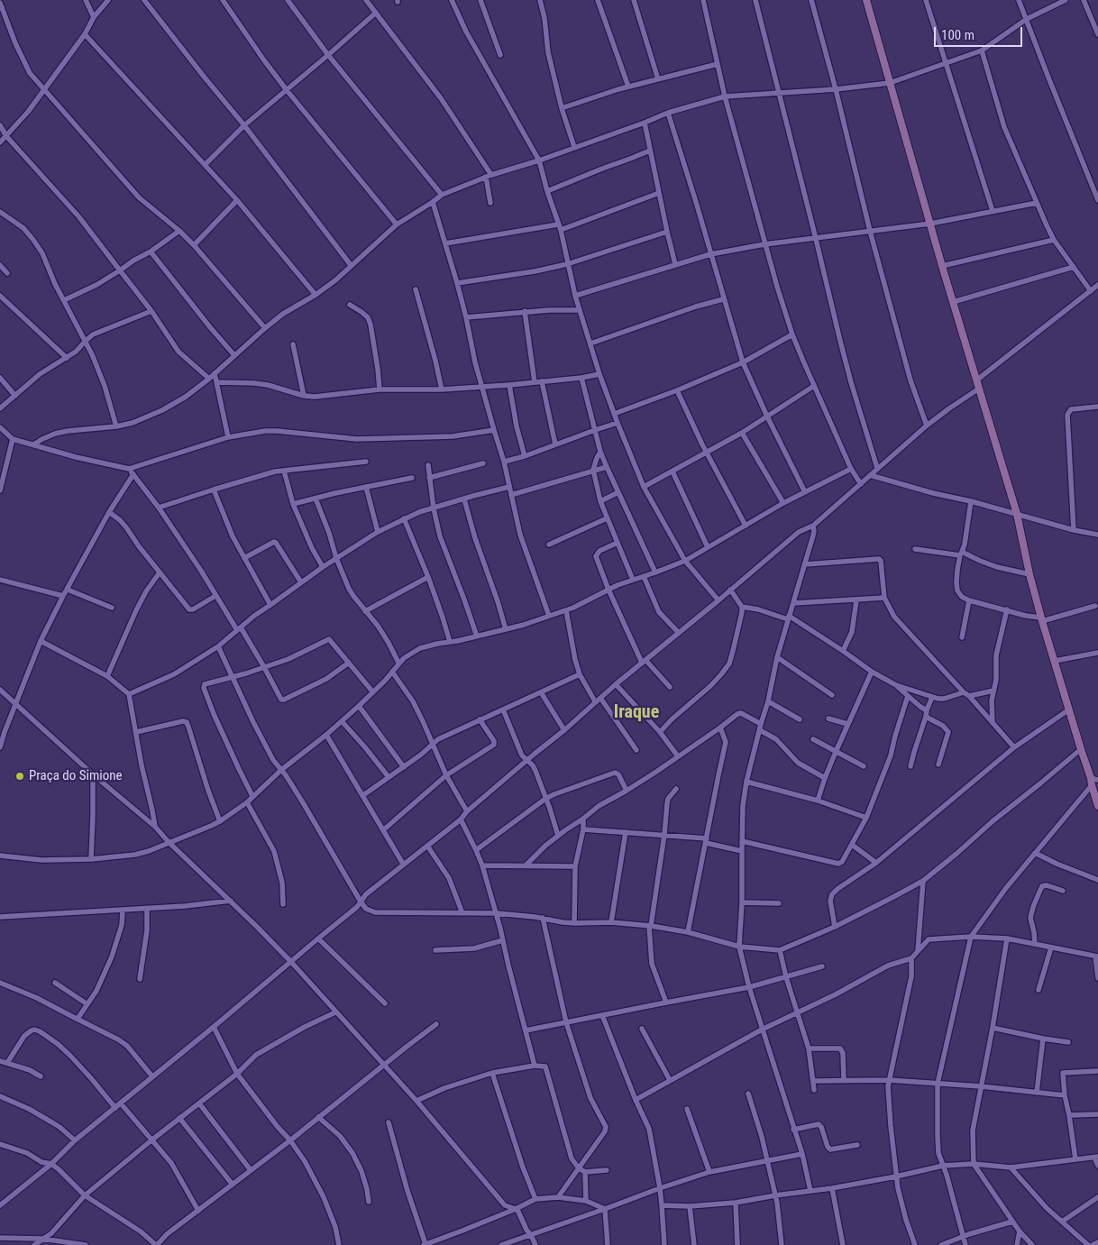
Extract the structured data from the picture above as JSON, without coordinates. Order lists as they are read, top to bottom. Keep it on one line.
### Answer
{"districts":["Iraque"],"places":["Praça do Simione"],"scale_bar":"100 m"}
